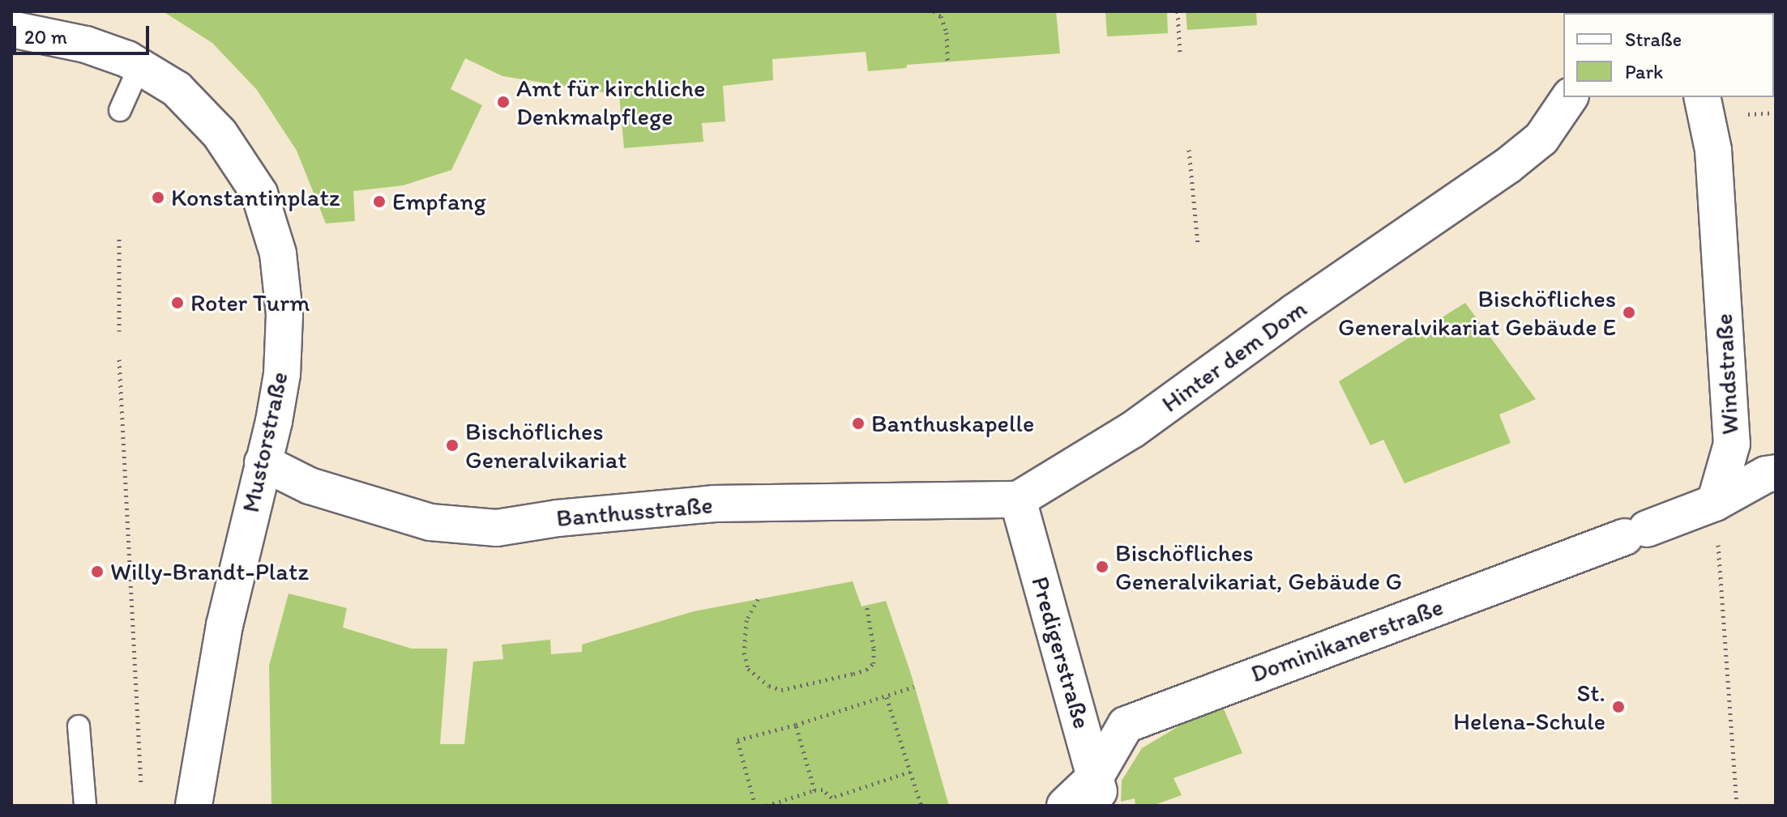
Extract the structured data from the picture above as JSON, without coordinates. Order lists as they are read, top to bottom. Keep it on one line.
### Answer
{"streets":{"street":["Hinter dem Dom","Windstraße","Mustorstraße","Banthusstraße","Dominikanerstraße","Predigerstraße"]},"crossings":[["Hinter dem Dom","Banthusstraße"],["Hinter dem Dom","Predigerstraße"],["Windstraße","Dominikanerstraße"],["Mustorstraße","Banthusstraße"],["Banthusstraße","Predigerstraße"],["Dominikanerstraße","Predigerstraße"]],"places":["Amt für kirchliche Denkmalpflege","Konstantinplatz","Empfang","Roter Turm","Bischöfliches Generalvikariat Gebäude E","Banthuskapelle","Bischöfliches Generalvikariat","Bischöfliches Generalvikariat, Gebäude G","Willy-Brandt-Platz","St. Helena-Schule"],"legend":["Straße","Park"],"scale_bar":"20 m"}
